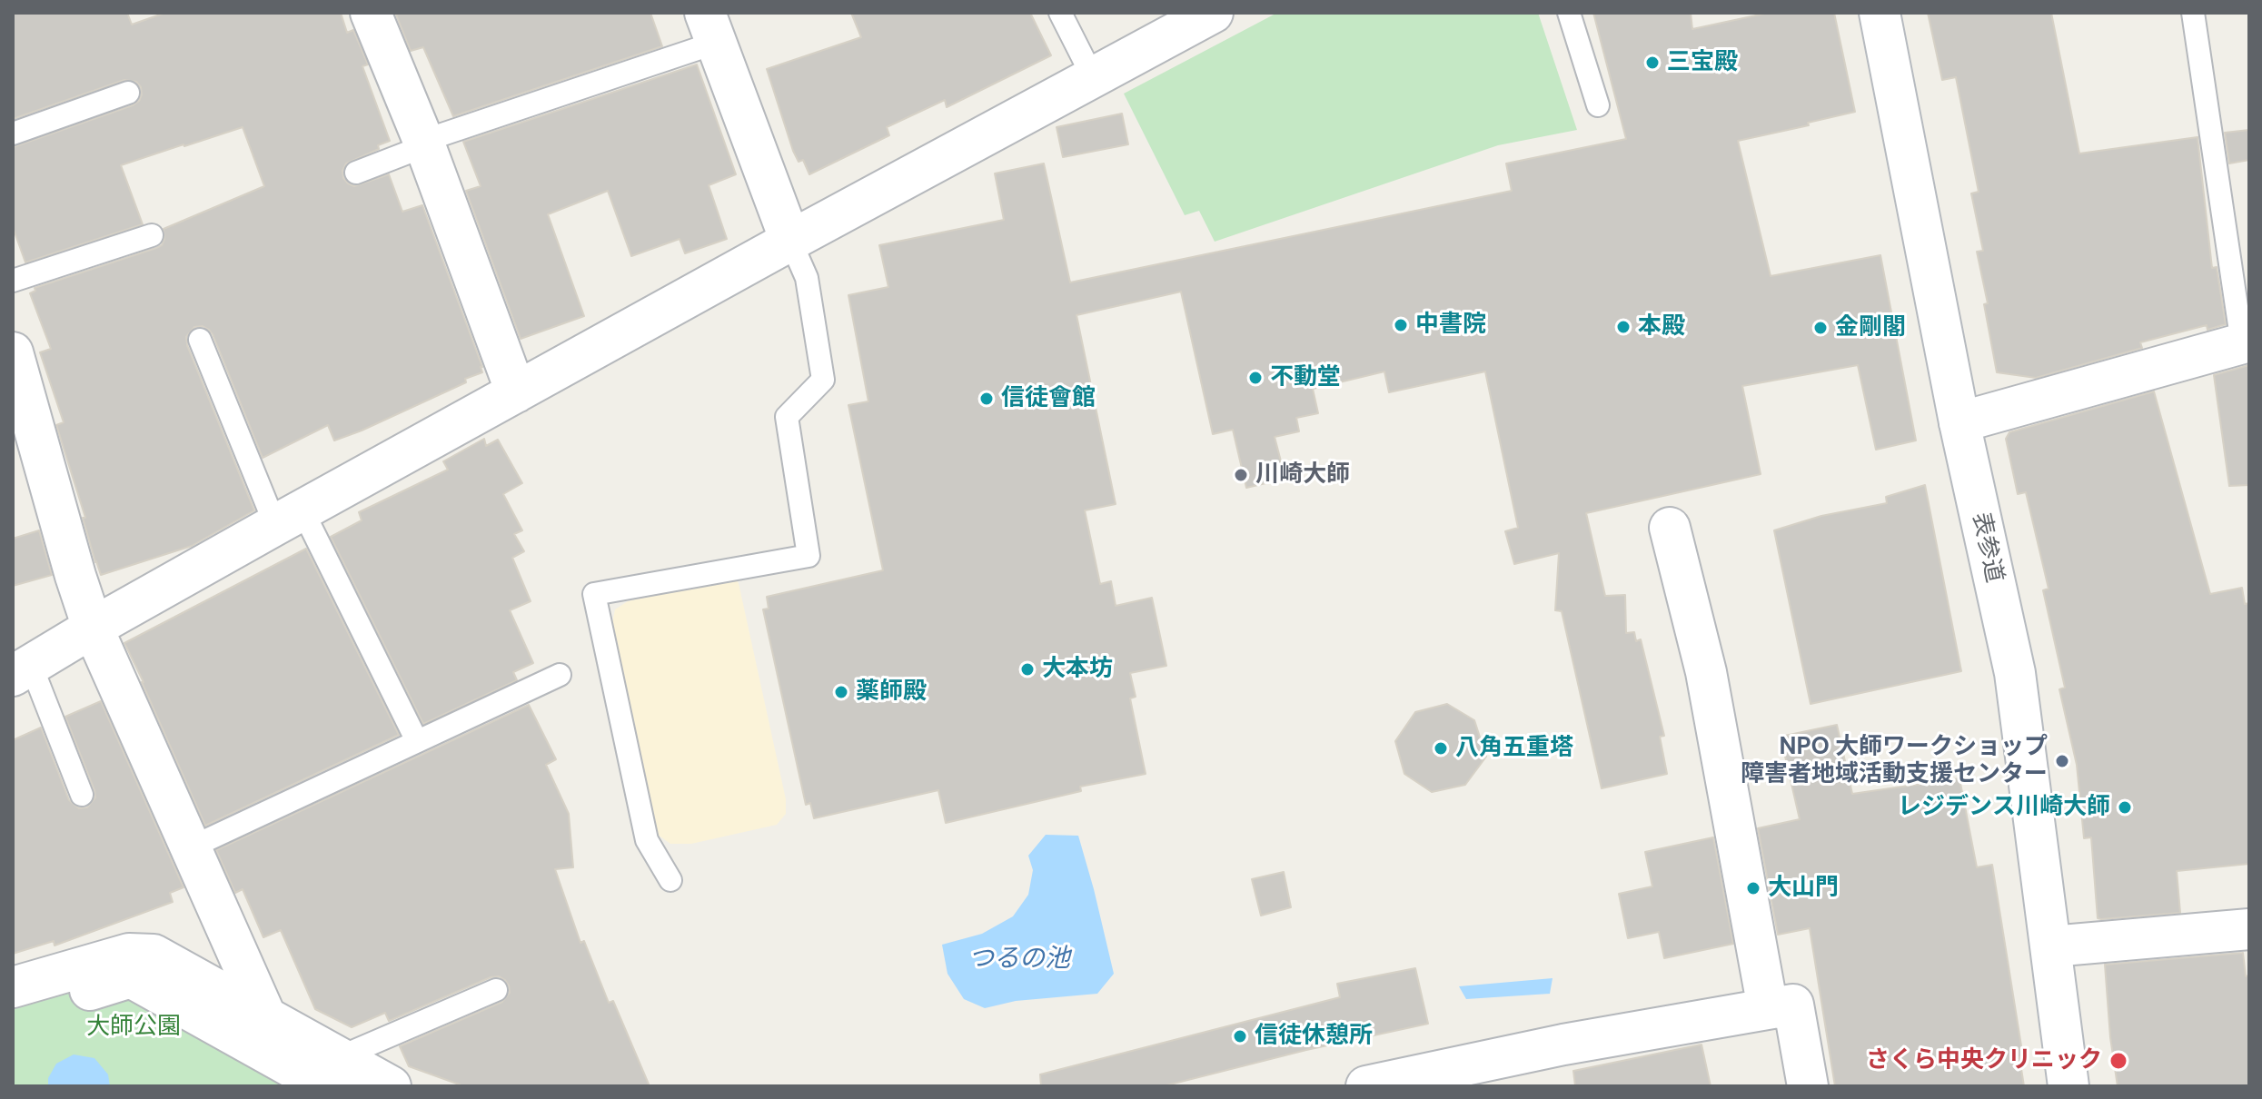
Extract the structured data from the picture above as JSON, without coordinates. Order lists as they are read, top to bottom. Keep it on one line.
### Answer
{"streets":{"street":["表参道"]},"water":["つるの池"],"parks":["大師公園"],"places":["三宝殿","中書院","本殿","金剛閣","不動堂","信徒會館","川崎大師","大本坊","薬師殿","八角五重塔","NPO 大師ワークショップ 障害者地域活動支援センター","レジデンス川崎大師","大山門","信徒休憩所","さくら中央クリニック"]}
